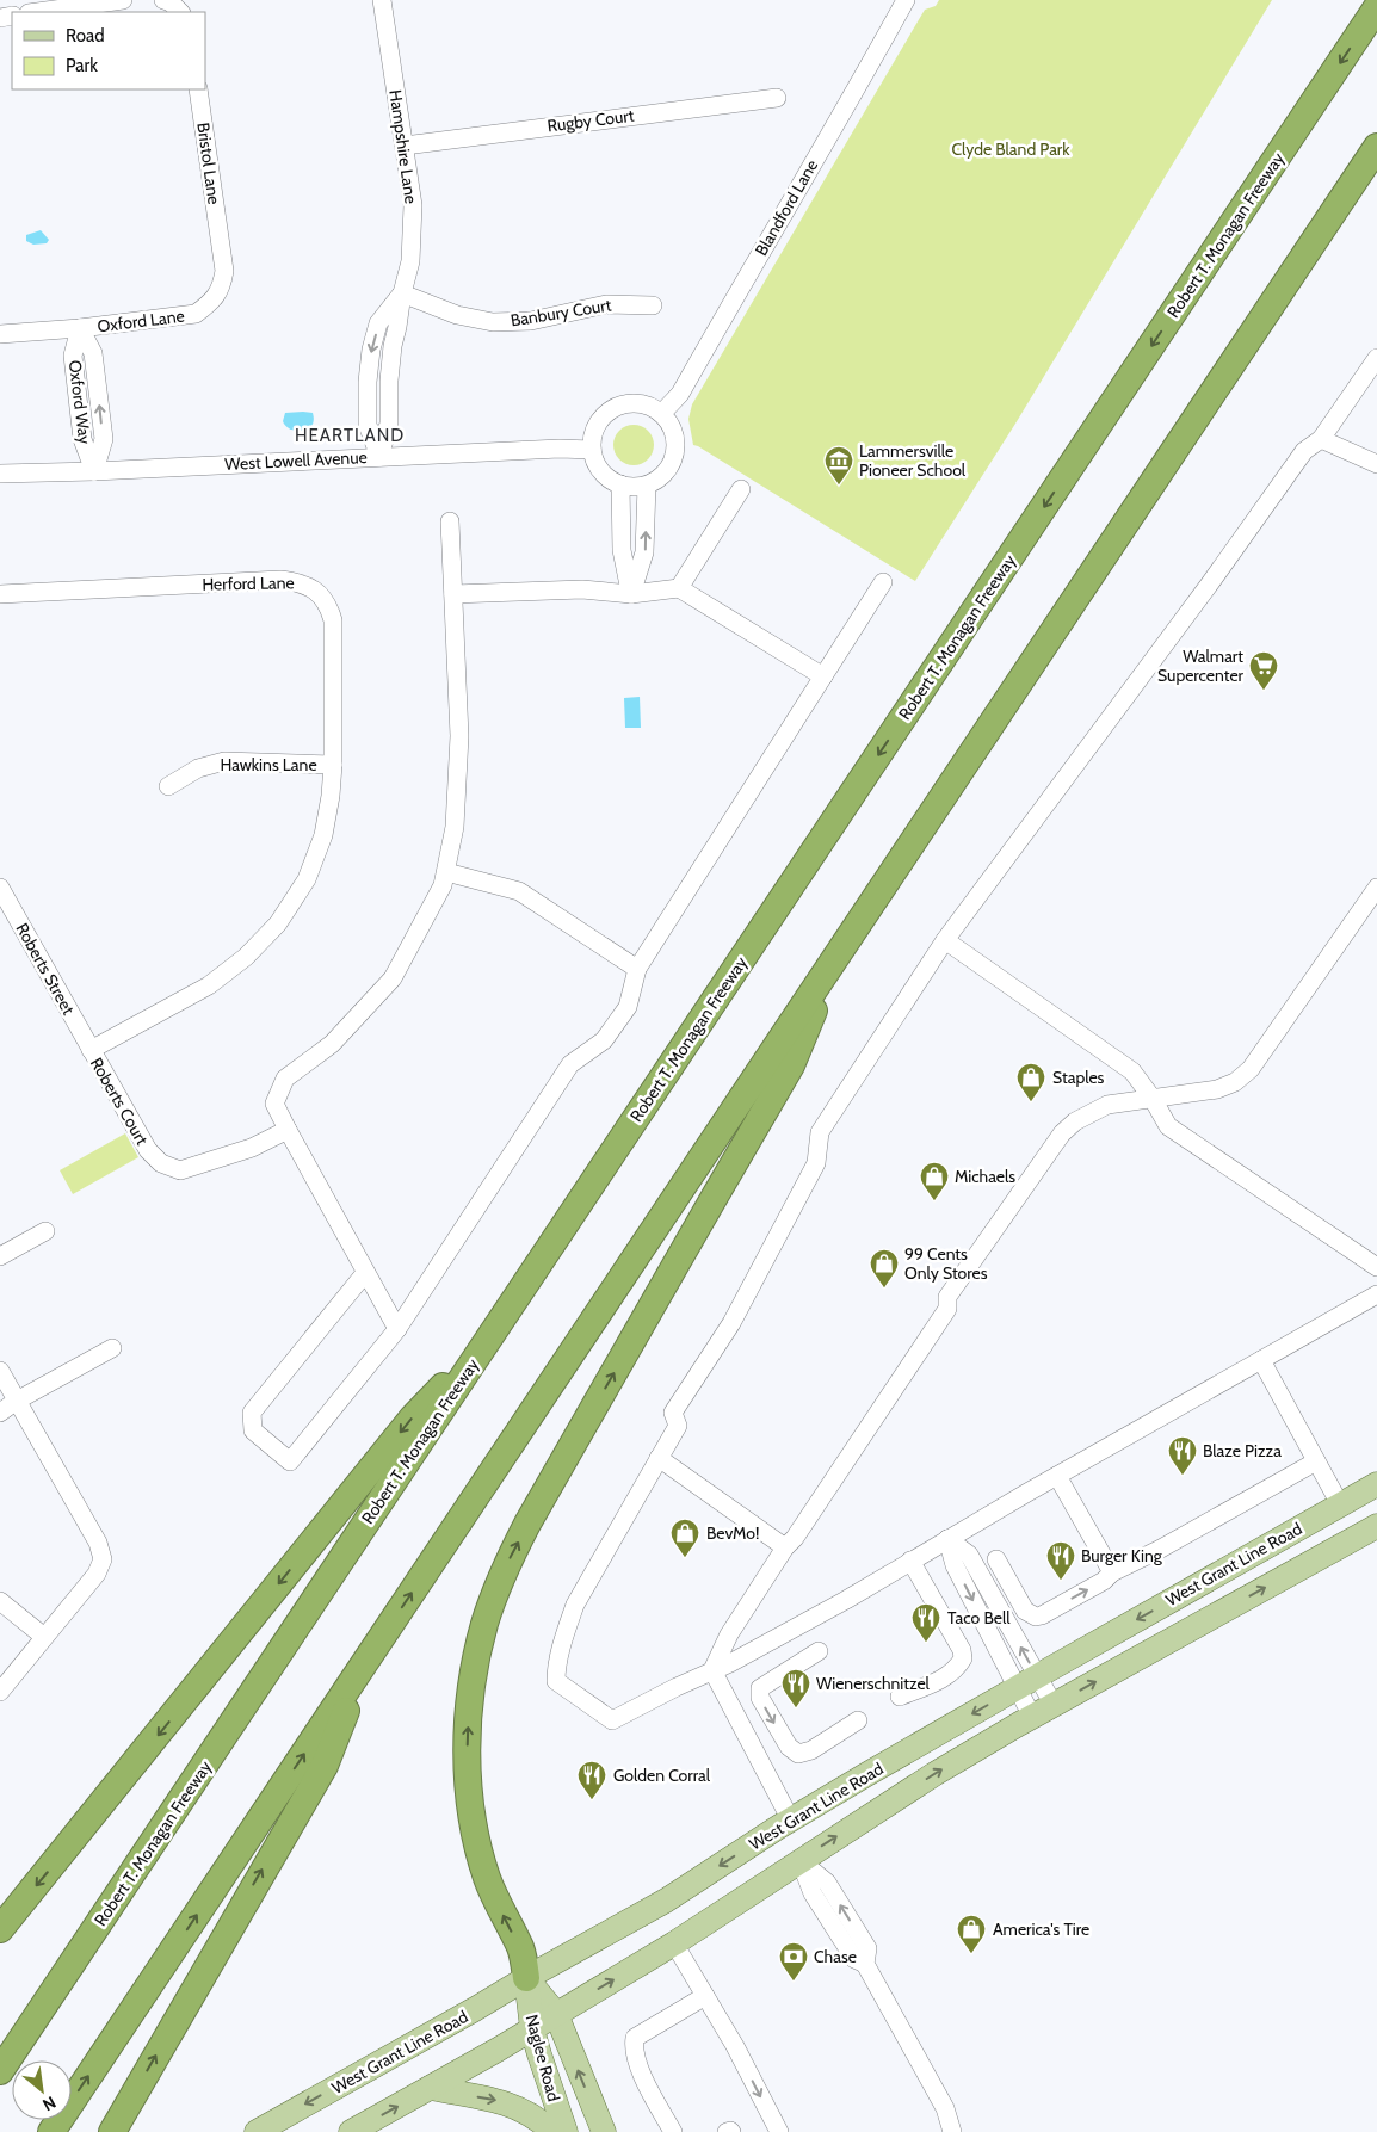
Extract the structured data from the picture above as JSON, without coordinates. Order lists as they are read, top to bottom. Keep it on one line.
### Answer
{"streets":{"highway":["Robert T. Monagan Freeway"],"main road":["West Grant Line Road","Naglee Road"],"street":["Rugby Court","Hampshire Lane","Bristol Lane","Blandford Lane","Banbury Court","Oxford Lane","Oxford Way","West Lowell Avenue","Herford Lane","Hawkins Lane","Roberts Street","Roberts Court"]},"crossings":[["Rugby Court","Hampshire Lane"],["Hampshire Lane","Banbury Court"],["Hampshire Lane","West Lowell Avenue"],["Bristol Lane","Oxford Lane"],["Blandford Lane","West Lowell Avenue"],["Oxford Lane","Oxford Way"],["Oxford Way","West Lowell Avenue"],["Herford Lane","Hawkins Lane"],["Hawkins Lane","Roberts Street"],["Hawkins Lane","Roberts Court"],["Roberts Street","Roberts Court"],["West Grant Line Road","Naglee Road"]],"districts":["HEARTLAND"],"parks":["Clyde Bland Park"],"places":{"museum":["Lammersville Pioneer School"],"supermarket":["Walmart Supercenter"],"shop":["Staples","Michaels","99 Cents Only Stores","BevMo!","America's Tire"],"restaurant":["Blaze Pizza","Burger King","Taco Bell","Wienerschnitzel","Golden Corral"],"bank":["Chase"]},"legend":["Road","Park"],"north":"bottom right"}
